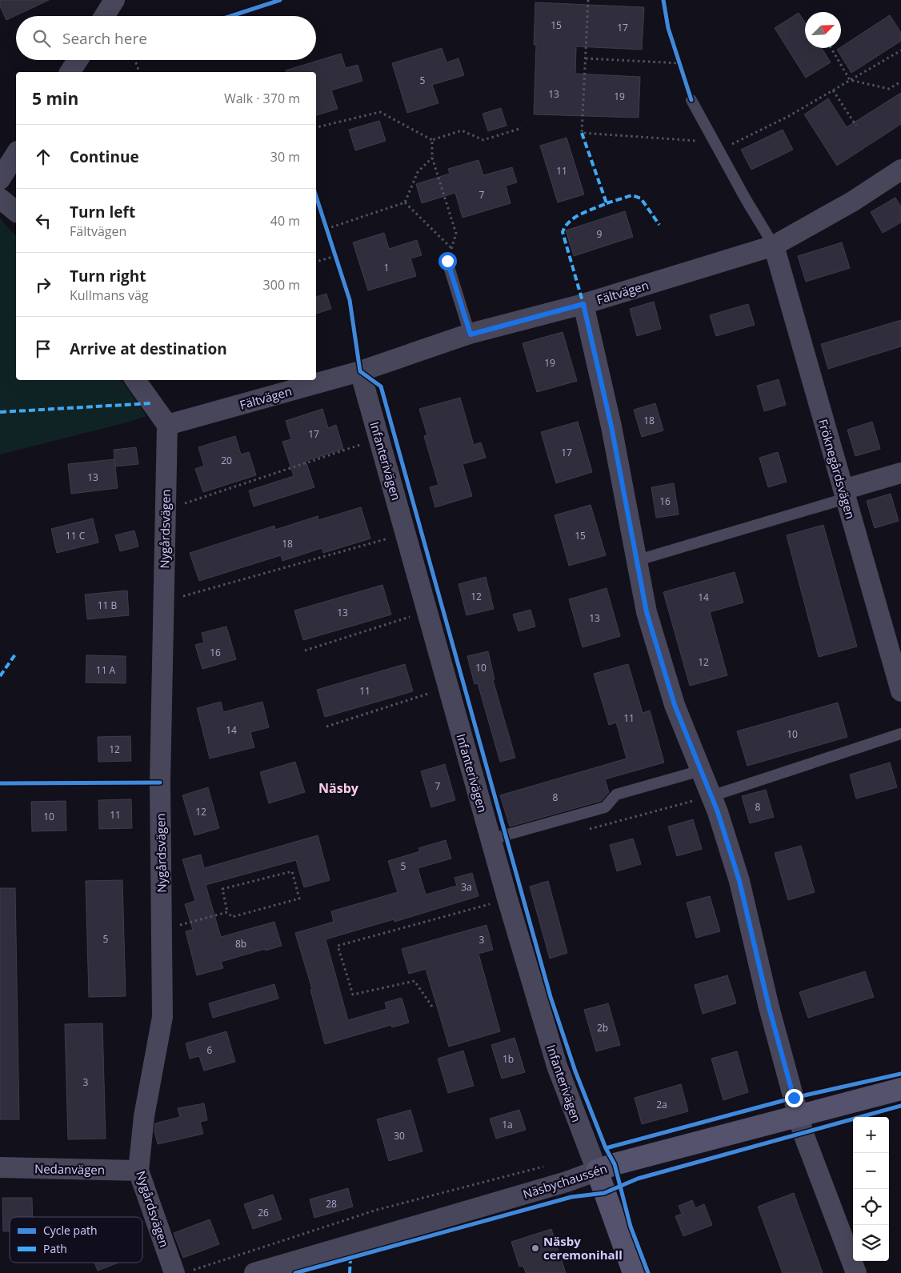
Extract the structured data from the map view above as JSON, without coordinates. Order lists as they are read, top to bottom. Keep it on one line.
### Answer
{"streets":{"street":["Fältvägen","Infanterivägen","Fröknegårdsvägen","Nygårdsvägen","Nedanvägen","Näsbychaussén"]},"crossings":[["Fältvägen","Infanterivägen"],["Fältvägen","Fröknegårdsvägen"],["Fältvägen","Nygårdsvägen"],["Infanterivägen","Näsbychaussén"],["Nygårdsvägen","Nedanvägen"]],"districts":["Näsby"],"places":["Näsby ceremonihall"],"house_numbers":["15","17","5","13","19","11","7","9","1","19","18","17","17","20","13","16","11 C","15","18","12","14","11 B","13","13","16","12","10","11 A","11","11","14","10","12","7","8","8","12","11","10","5","3a","5","3","8b","2b","6","1b","3","2a","1a","30","28","26"],"legend":["Cycle path","Path"],"north":"top right","page":{"search":"Search here","heading":["5 min","Walk · 370 m"],"list":[["Continue","30 m"],["Turn left","Fältvägen","40 m"],["Turn right","Kullmans väg","300 m"],"Arrive at destination"],"map_buttons":["+","−"]}}
